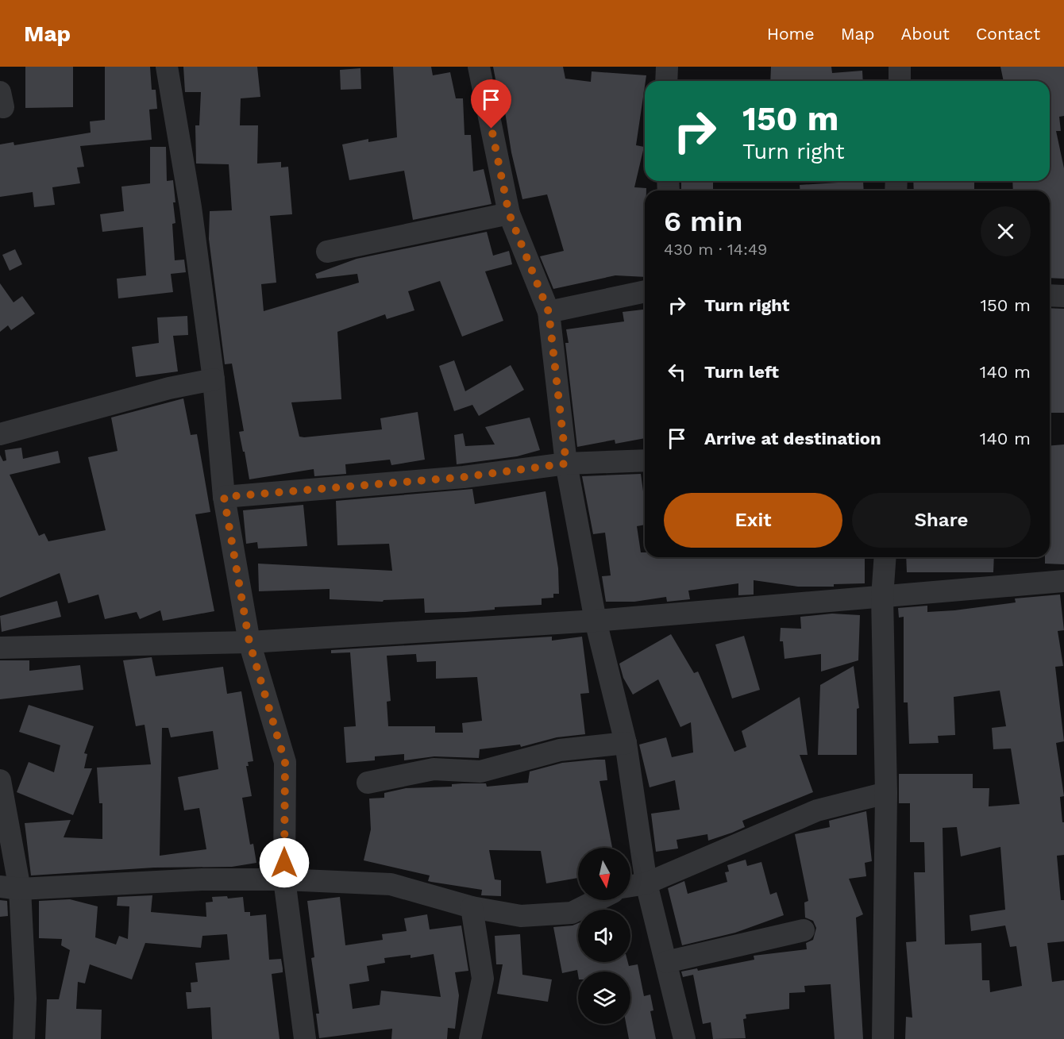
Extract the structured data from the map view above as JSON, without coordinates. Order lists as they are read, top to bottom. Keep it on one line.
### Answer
{"north":"bottom","page":{"header":"Map","nav":["Home","Map","About","Contact"],"turn":["150 m","Turn right"],"heading":["6 min","430 m · 14:49"],"list":[{"name":"Turn right","value":"150 m"},{"name":"Turn left","value":"140 m"},{"name":"Arrive at destination","value":"140 m"}],"buttons":["Exit","Share"]}}
